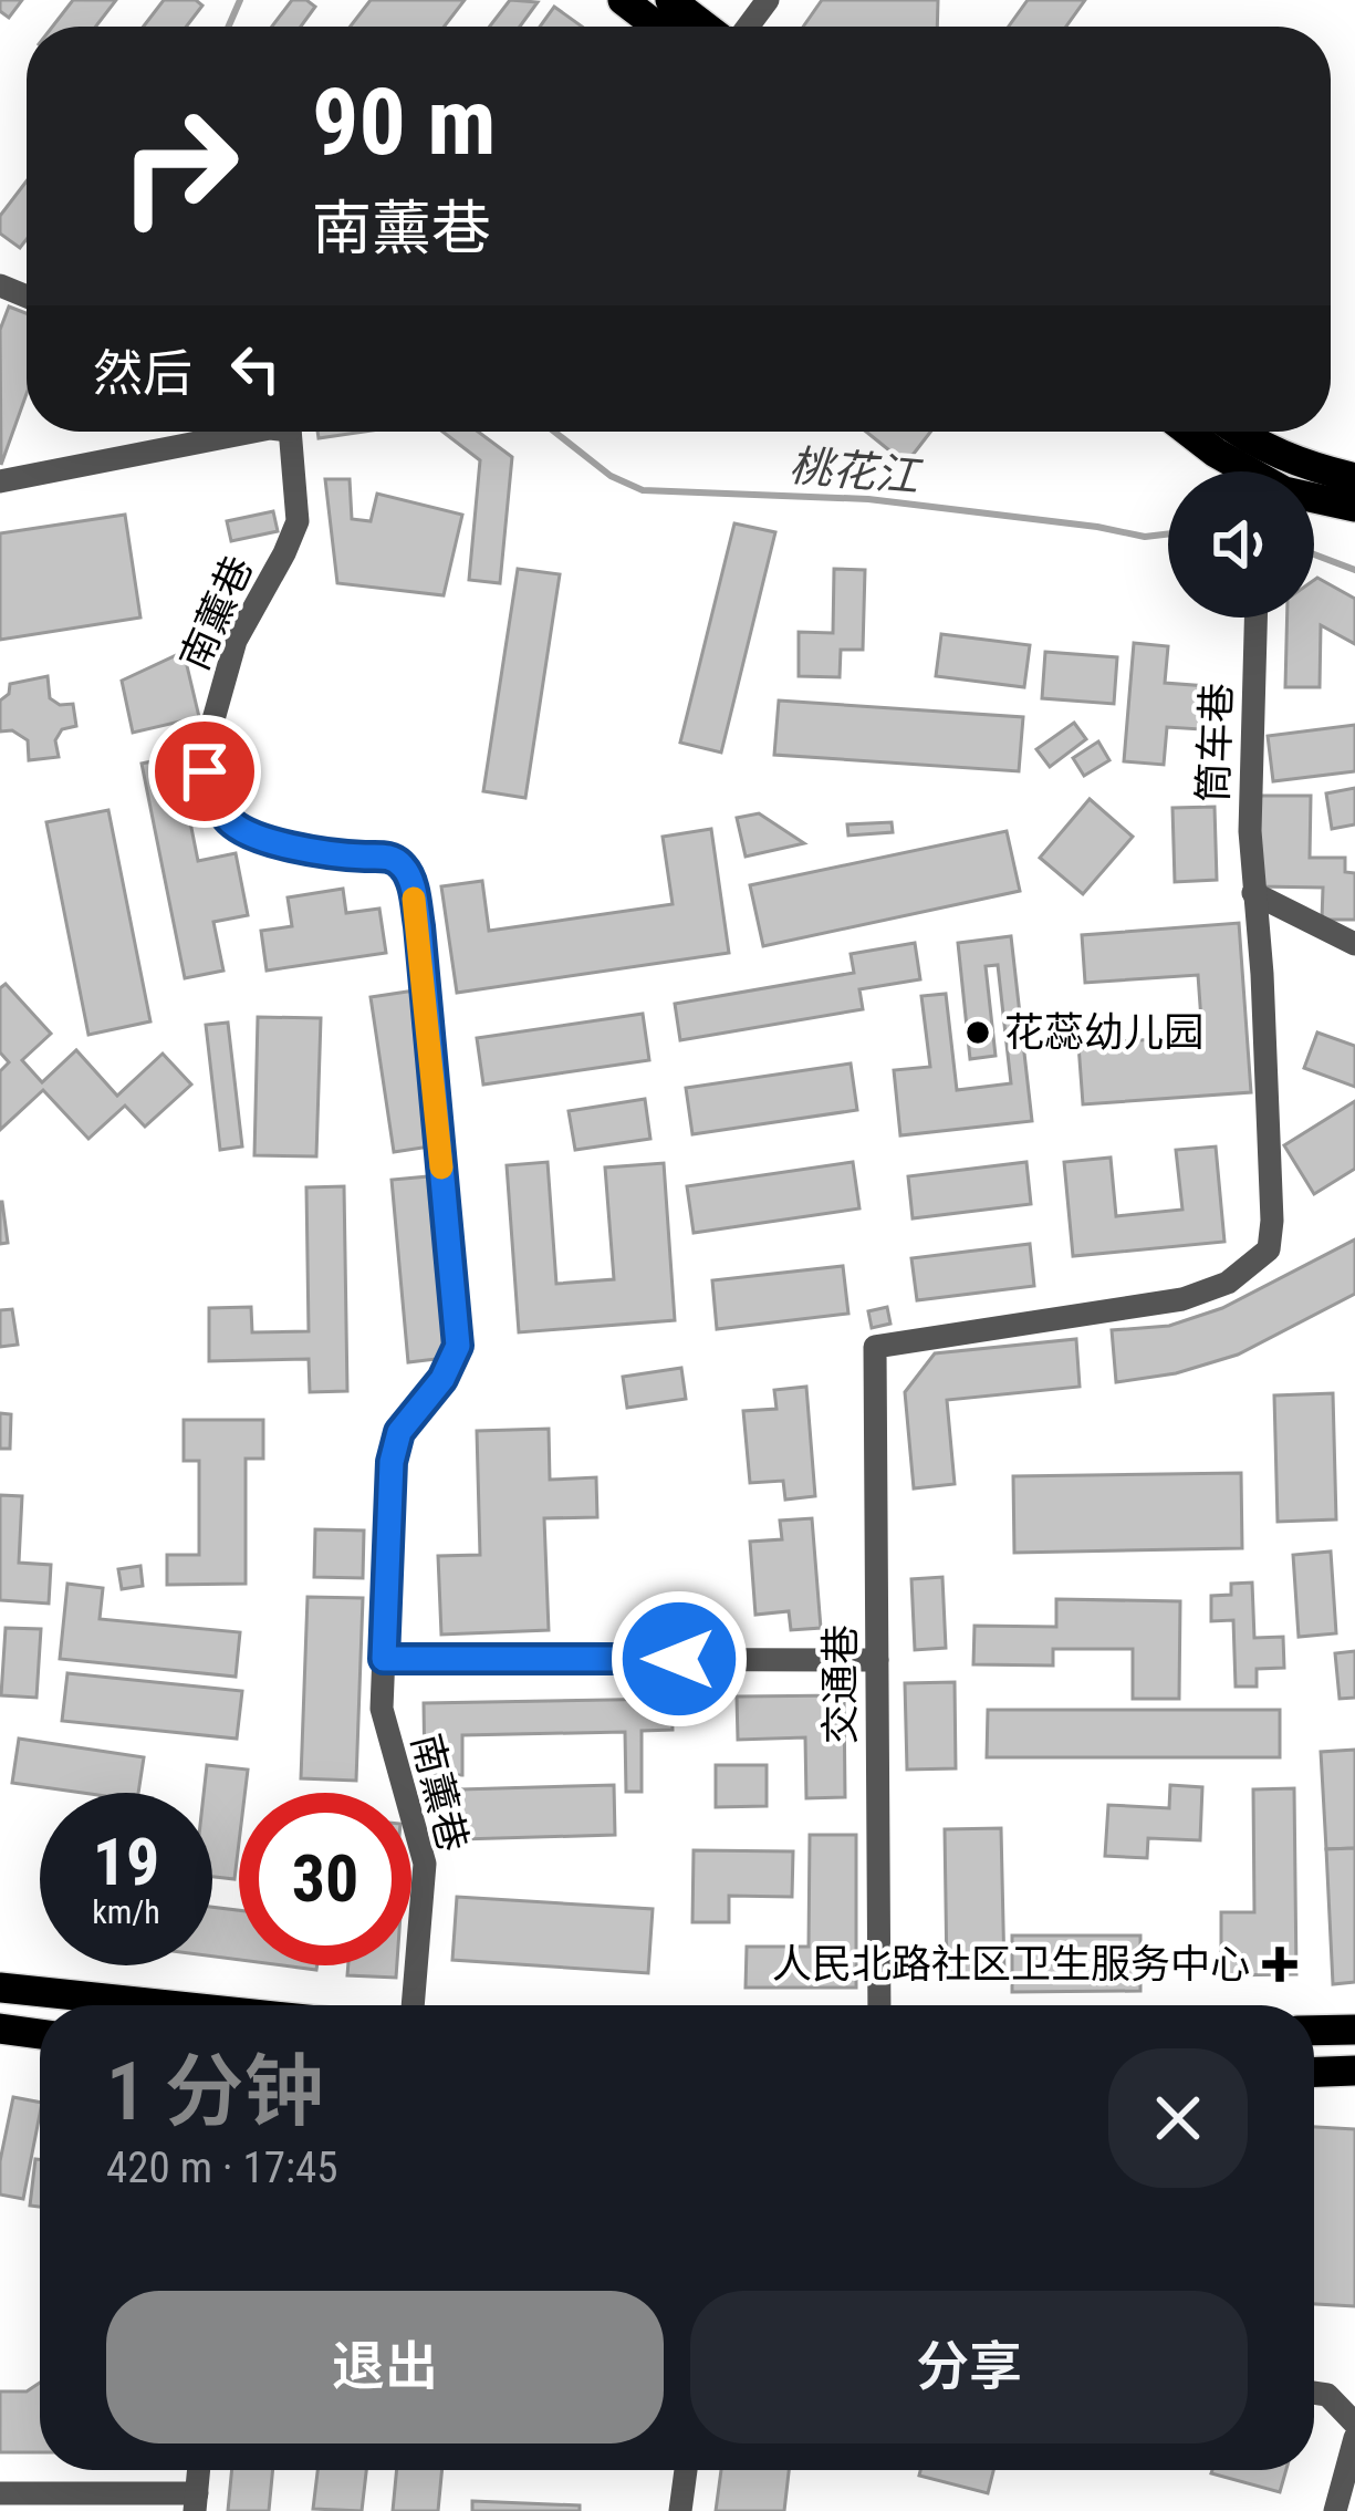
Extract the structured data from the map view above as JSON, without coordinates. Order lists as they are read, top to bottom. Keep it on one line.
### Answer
{"streets":{"street":["南薰巷","筒车巷","交通巷"]},"crossings":[["筒车巷","交通巷"]],"water":["桃花江"],"places":{"other":["花蕊幼儿园"],"health":["人民北路社区卫生服务中心"]},"page":{"turn":["90 m","南薰巷"],"then":"然后","speed":"19 km/h","limit":"30","heading":["1 分钟","420 m · 17:45"],"buttons":["退出","分享"]}}
